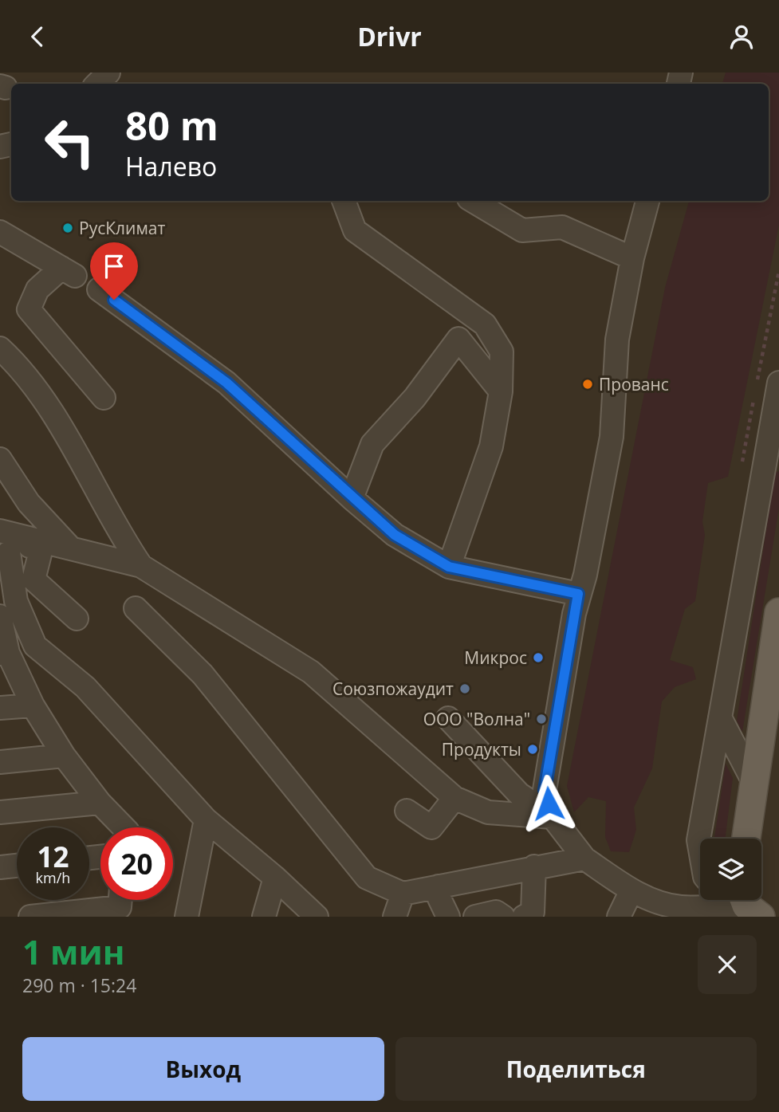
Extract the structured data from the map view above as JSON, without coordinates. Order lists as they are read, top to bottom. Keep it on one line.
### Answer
{"places":["РусКлимат","Прованс","Микрос","Союзпожаудит","ООО \"Волна\"","Продукты"],"page":{"header":"Drivr","turn":["80 m","Налево"],"speed":"12 km/h","limit":"20","heading":["1 мин","290 m · 15:24"],"buttons":["Выход","Поделиться"]}}
